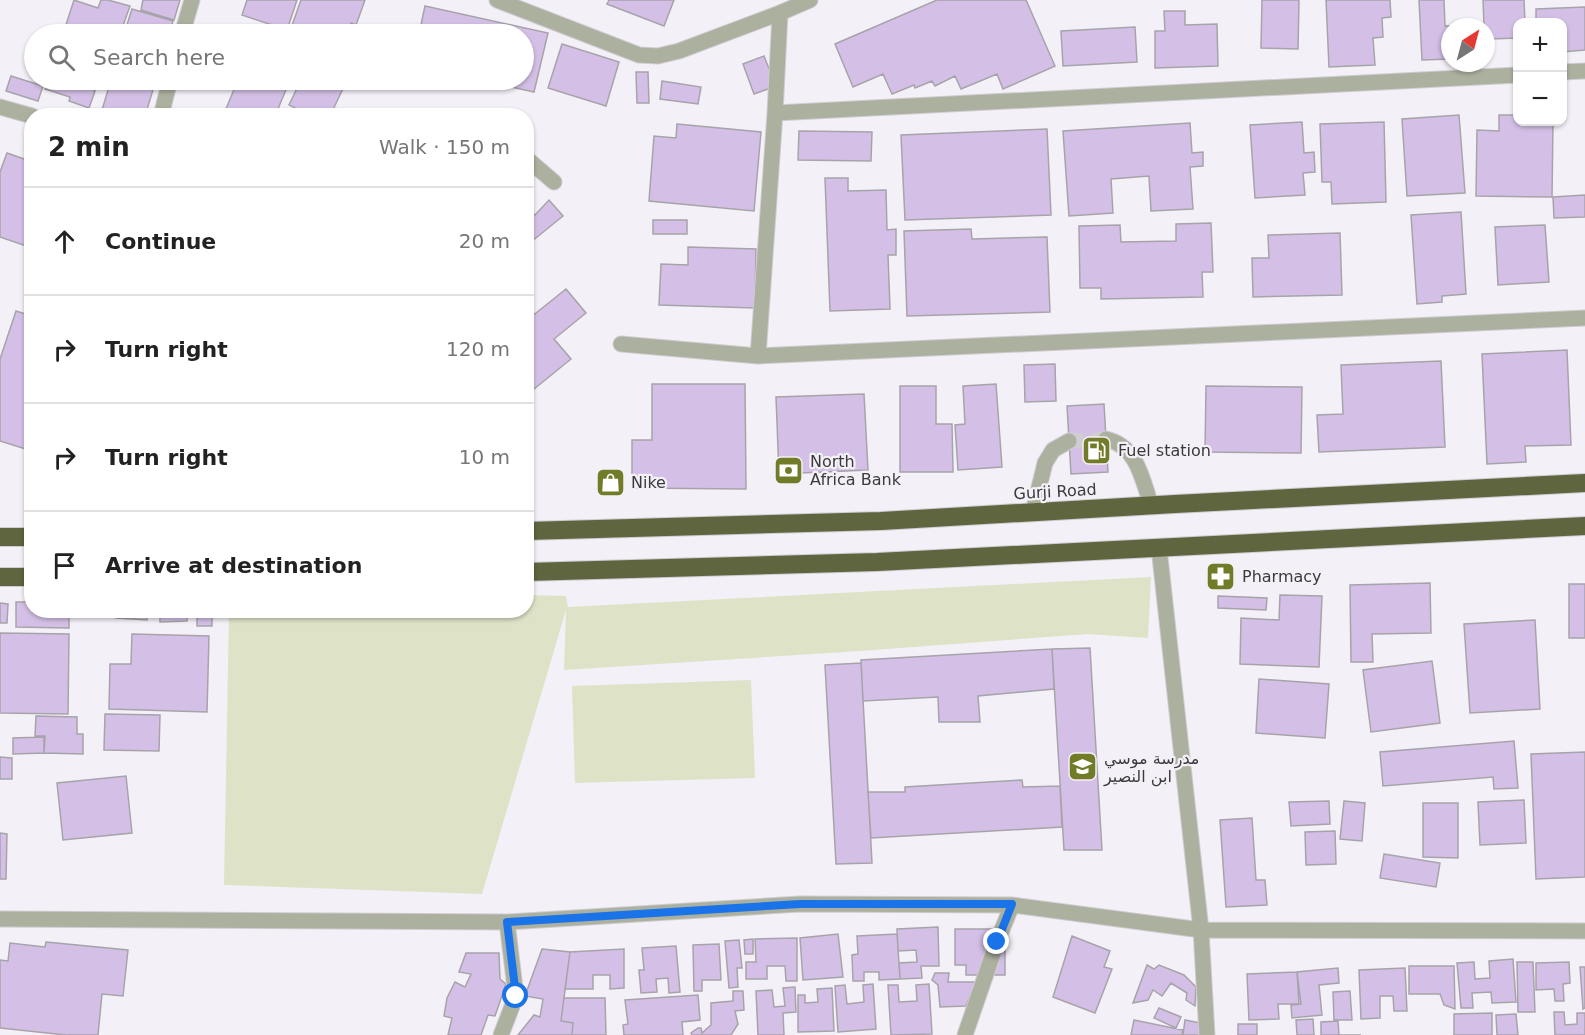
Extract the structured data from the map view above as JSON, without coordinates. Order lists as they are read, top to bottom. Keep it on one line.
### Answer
{"streets":{"highway":["Gurji Road"]},"places":{"fuel station":["Fuel station"],"bank":["North Africa Bank"],"shop":["Nike"],"pharmacy":["Pharmacy"],"school or university":["مدرسة موسي ابن النصير"]},"north":"top right","page":{"map_buttons":["+","−"],"search":"Search here","heading":["2 min","Walk · 150 m"],"list":[["Continue","20 m"],["Turn right","120 m"],["Turn right","10 m"],"Arrive at destination"]}}
